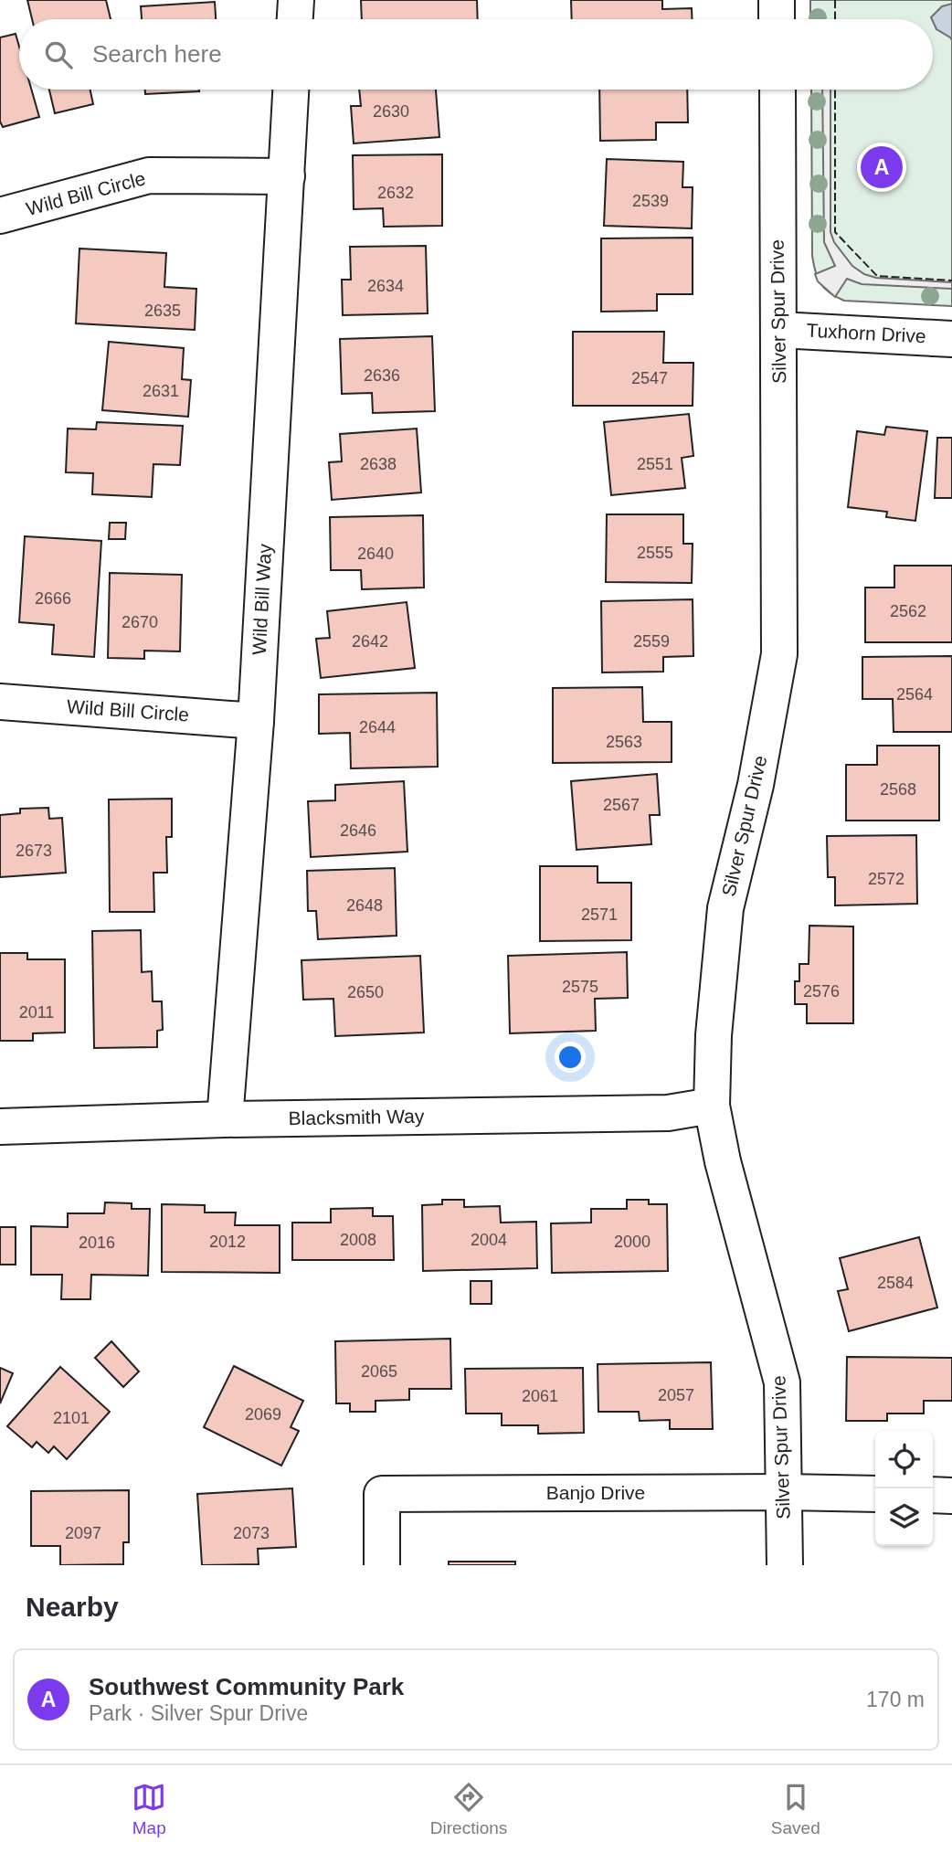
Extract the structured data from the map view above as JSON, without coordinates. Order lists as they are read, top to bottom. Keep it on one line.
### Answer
{"streets":{"street":["Wild Bill Circle","Silver Spur Drive","Tuxhorn Drive","Wild Bill Way","Blacksmith Way","Banjo Drive"]},"crossings":[["Wild Bill Circle","Wild Bill Way"],["Silver Spur Drive","Tuxhorn Drive"],["Silver Spur Drive","Blacksmith Way"],["Silver Spur Drive","Banjo Drive"],["Wild Bill Way","Blacksmith Way"]],"house_numbers":["2630","2632","2539","2634","2635","2636","2547","2631","2638","2551","2555","2640","2666","2562","2670","2642","2559","2564","2644","2563","2568","2567","2646","2673","2572","2648","2571","2575","2576","2650","2011","2008","2004","2012","2000","2016","2584","2065","2057","2061","2069","2101","2097","2073"],"page":{"search":"Search here","pins":"A","heading":"Nearby","list":[{"mark":"A","name":"Southwest Community Park","note":"Park · Silver Spur Drive","value":"170 m"}],"nav":["Map","Directions","Saved"]}}
